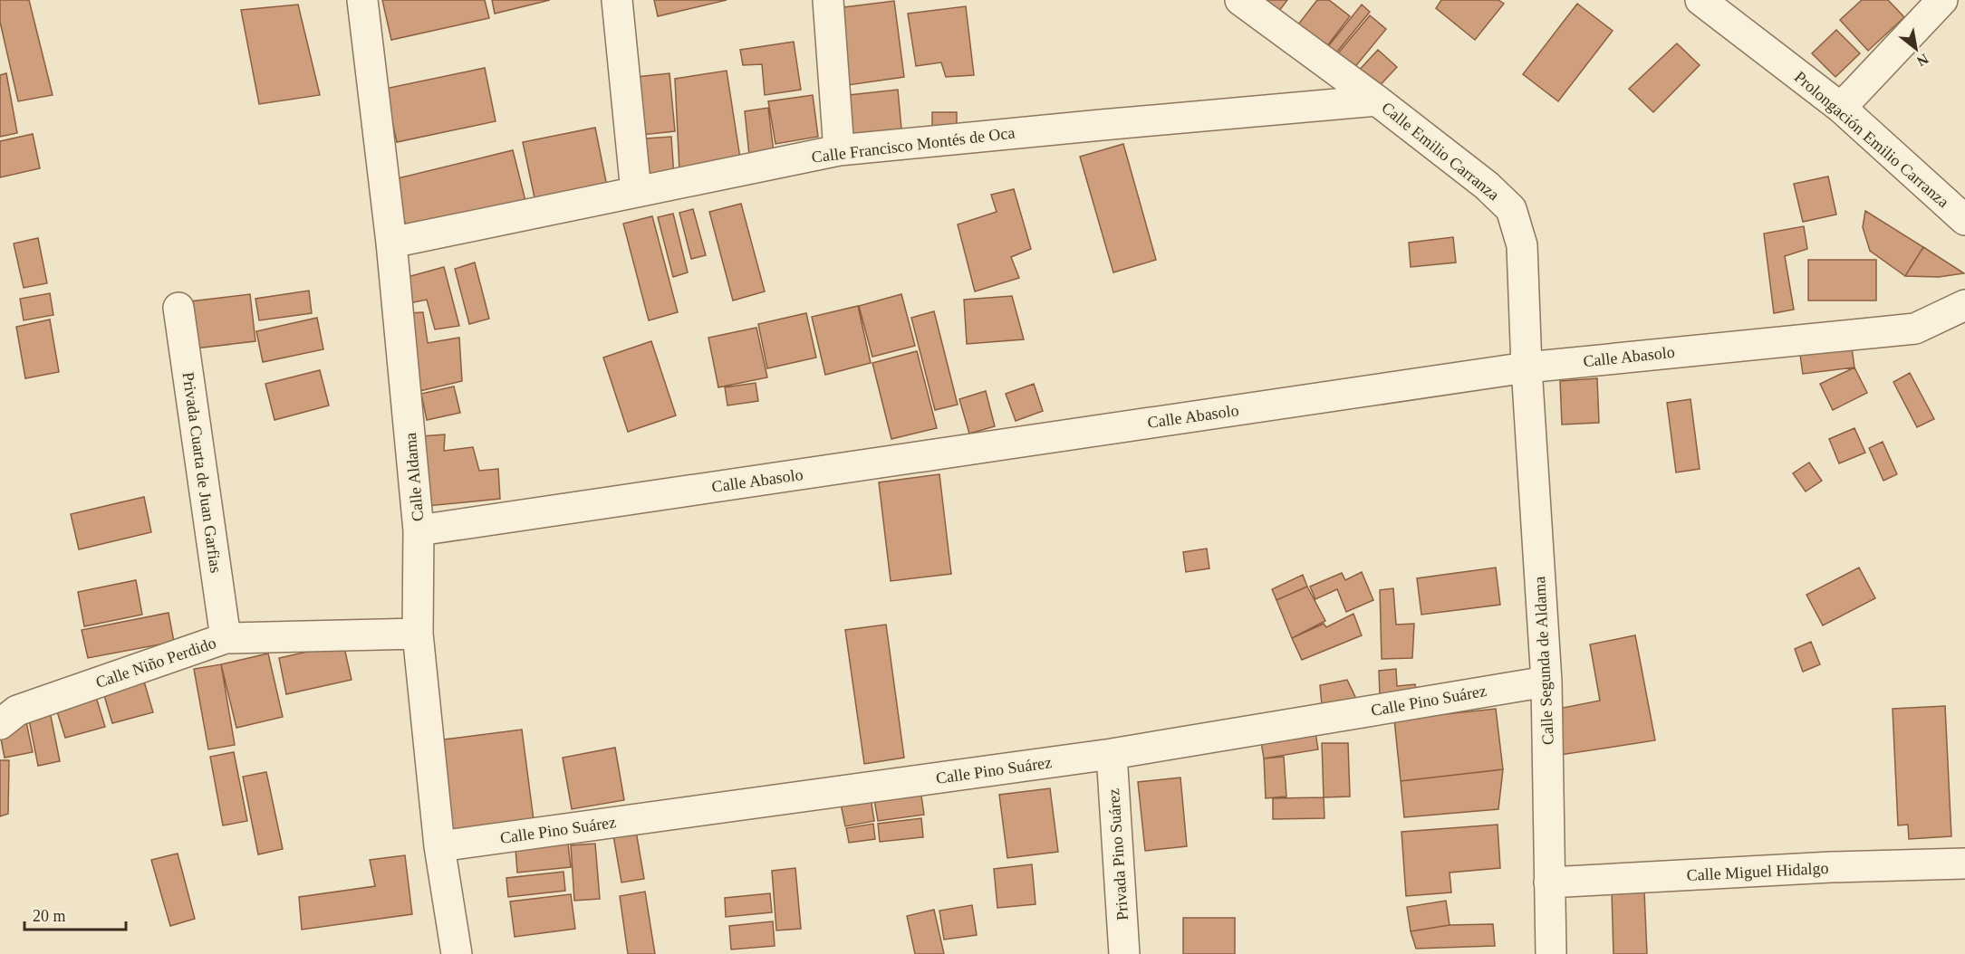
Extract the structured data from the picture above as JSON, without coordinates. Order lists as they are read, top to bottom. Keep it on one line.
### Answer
{"streets":{"street":["Prolongación Emilio Carranza","Calle Francisco Montés de Oca","Calle Emilio Carranza","Calle Abasolo","Privada Cuarta de Juan Garfias","Calle Aldama","Calle Segunda de Aldama","Calle Niño Perdido","Calle Pino Suárez","Privada Pino Suárez","Calle Miguel Hidalgo"]},"crossings":[["Calle Francisco Montés de Oca","Calle Emilio Carranza"],["Calle Francisco Montés de Oca","Calle Aldama"],["Calle Emilio Carranza","Calle Abasolo"],["Calle Emilio Carranza","Calle Segunda de Aldama"],["Calle Abasolo","Calle Aldama"],["Calle Abasolo","Calle Segunda de Aldama"],["Privada Cuarta de Juan Garfias","Calle Niño Perdido"],["Calle Aldama","Calle Niño Perdido"],["Calle Aldama","Calle Pino Suárez"],["Calle Segunda de Aldama","Calle Pino Suárez"],["Calle Segunda de Aldama","Calle Miguel Hidalgo"],["Calle Pino Suárez","Privada Pino Suárez"]],"scale_bar":"20 m","north":"bottom right"}
